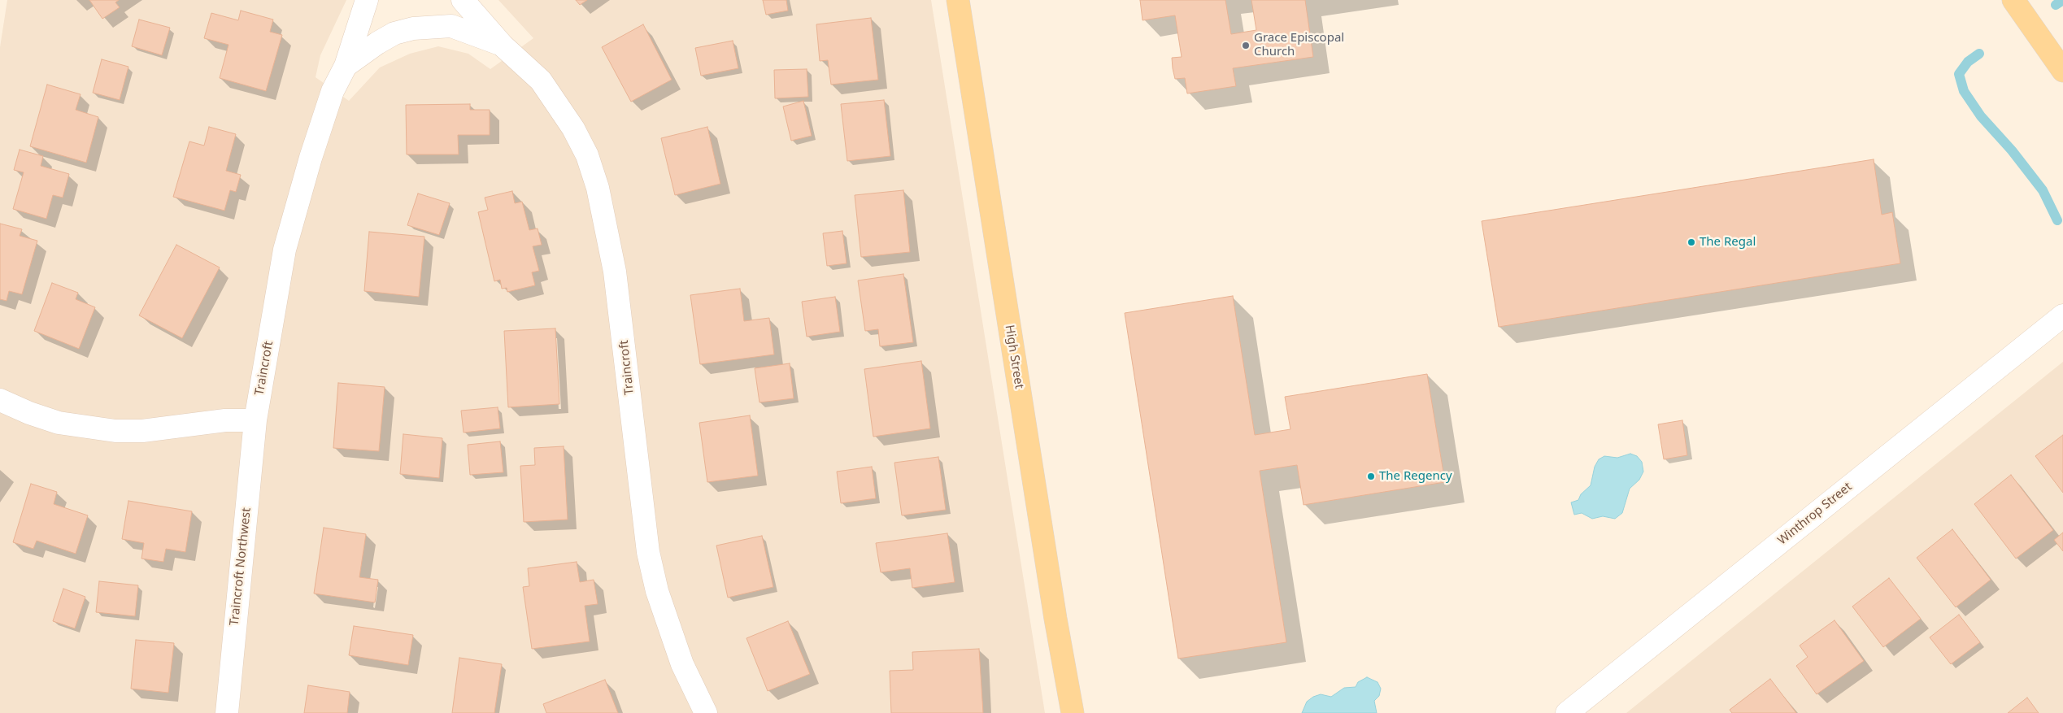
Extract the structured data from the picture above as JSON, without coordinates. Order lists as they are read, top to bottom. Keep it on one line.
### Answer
{"streets":{"main road":["High Street"],"street":["Traincroft","Winthrop Street","Traincroft Northwest"]},"crossings":[["Traincroft","Traincroft Northwest"]],"places":["Grace Episcopal Church","The Regal","The Regency"]}
